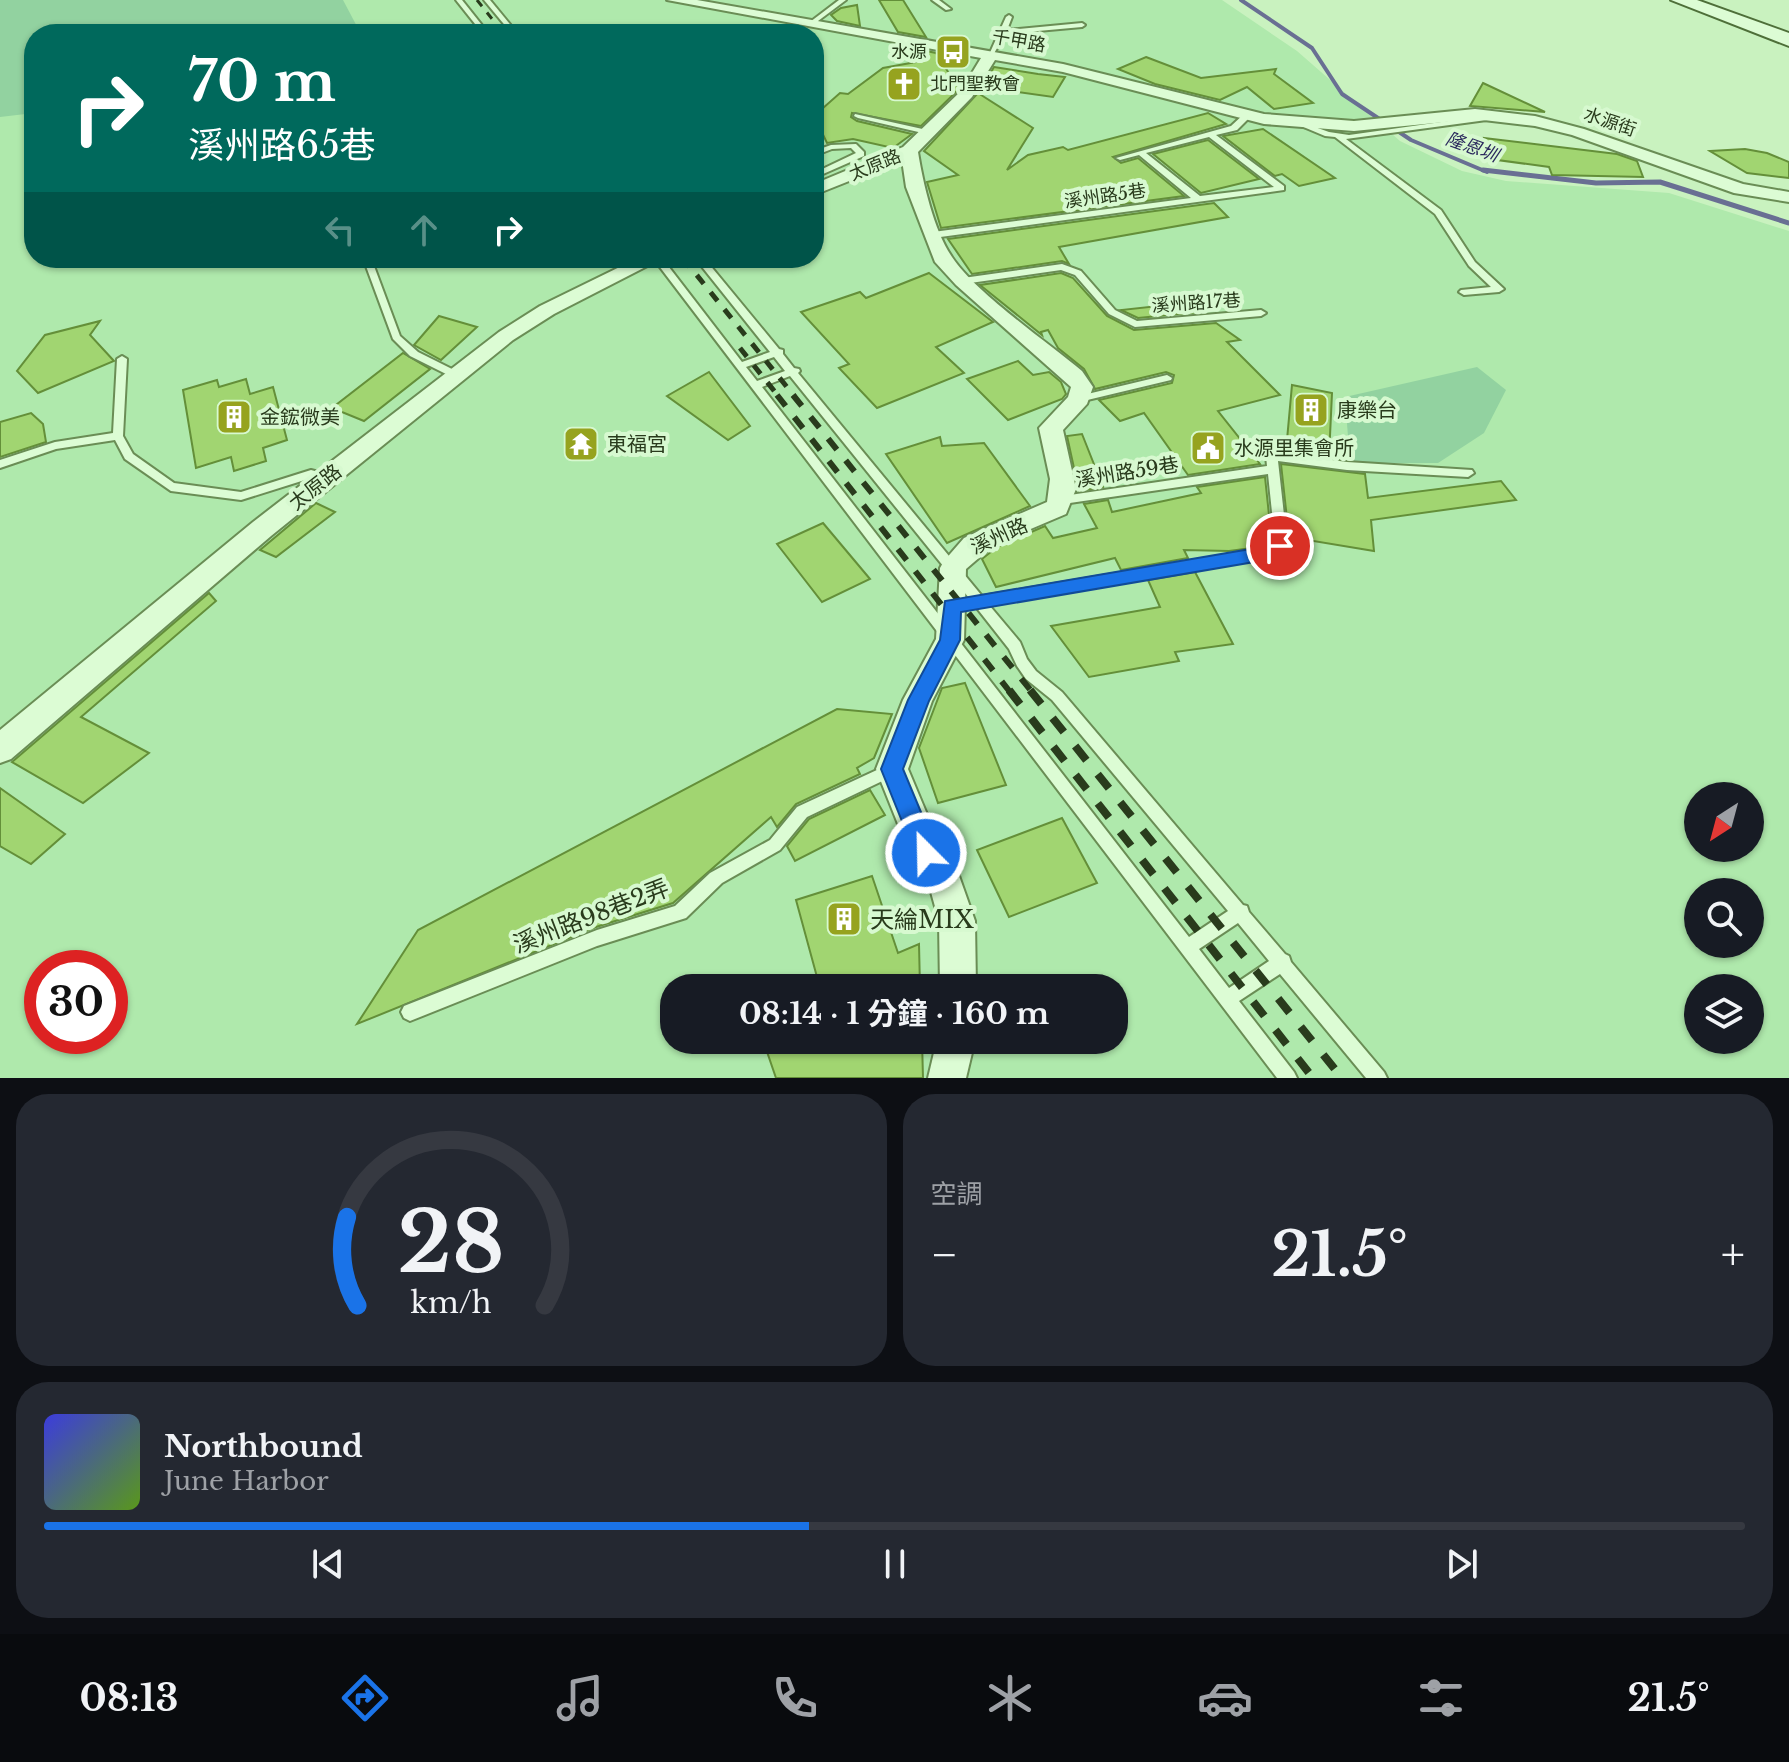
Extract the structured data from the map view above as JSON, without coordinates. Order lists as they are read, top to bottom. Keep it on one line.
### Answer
{"streets":{"street":["千甲路","水源街","太原路","溪州路"],"lane":["溪州路5巷","溪州路17巷","溪州路59巷","溪州路98巷2弄"]},"crossings":[["千甲路","水源街"],["千甲路","太原路"],["溪州路59巷","溪州路"],["溪州路","溪州路98巷2弄"]],"water":["隆恩圳"],"places":{"bus stop":["水源"],"church":["北門聖教會"],"building":["康樂台","金鋐微美","天綸MIX"],"temple":["東福宮"],"public building":["水源里集會所"]},"north":"bottom left","page":{"turn":["70 m","溪州路65巷"],"limit":"30","trip":"08:14 · 1 分鐘 · 160 m","tile":"空調","heat":["−","21.5°","+"],"song":["Northbound","June Harbor"],"tabs":["08:13","21.5°"],"gauge":["28","km/h"]}}
